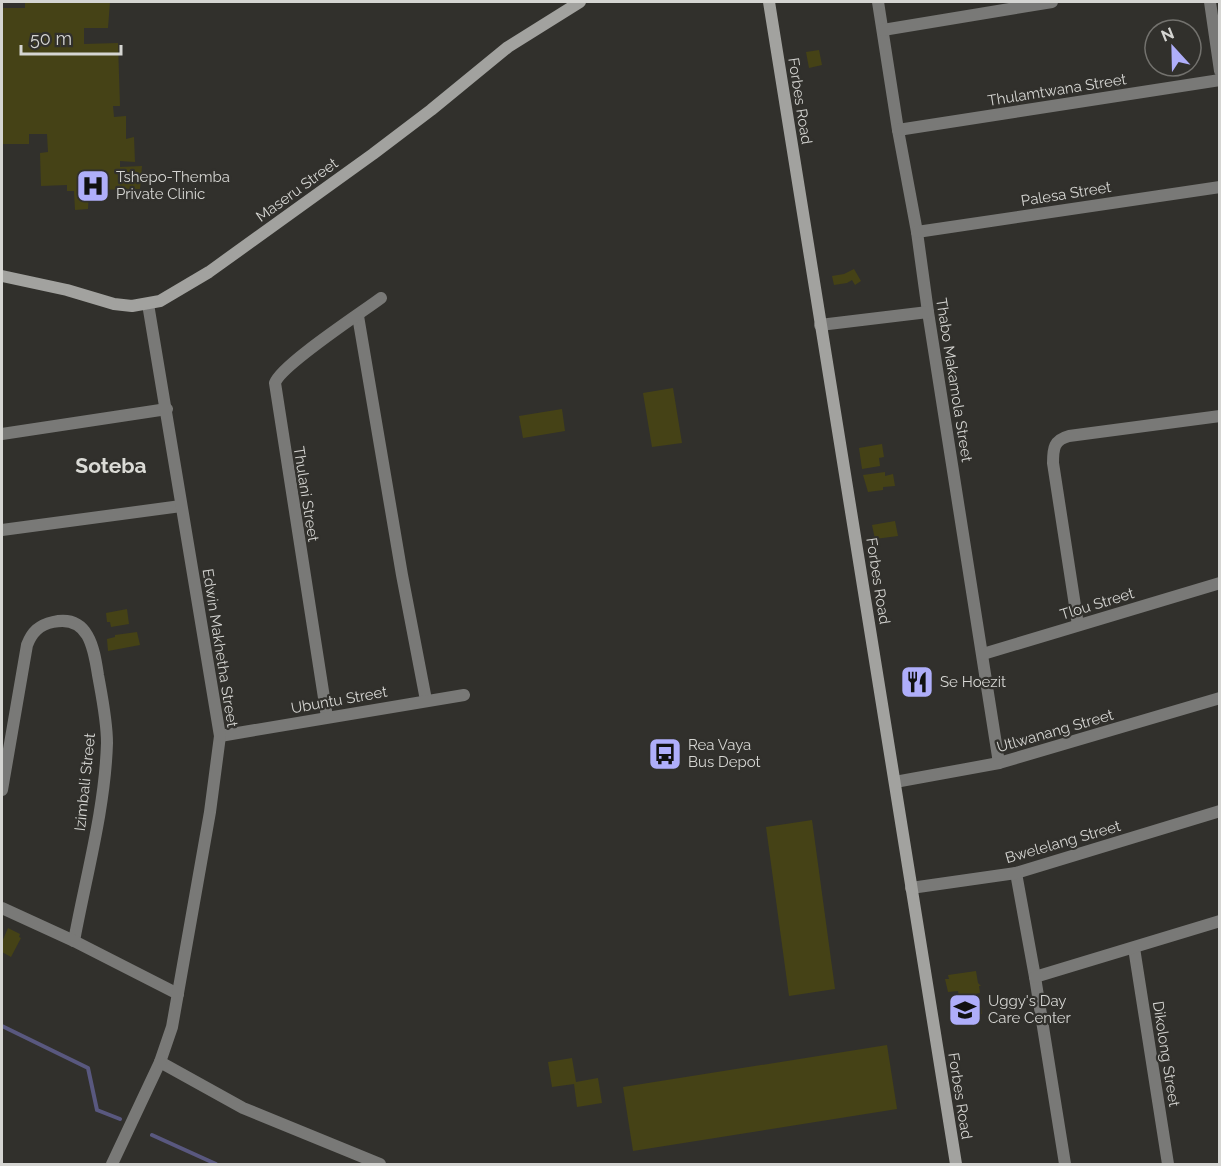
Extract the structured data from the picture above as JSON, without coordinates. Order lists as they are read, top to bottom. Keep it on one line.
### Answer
{"streets":{"street":["Thulamtwana Street","Forbes Road","Maseru Street","Palesa Street","Thabo Makamola Street","Thulani Street","Tlou Street","Edwin Makhetha Street","Ubuntu Street","Utlwanang Street","Izimbali Street","Bwelelang Street","Dikolong Street"]},"crossings":[["Thulamtwana Street","Thabo Makamola Street"],["Forbes Road","Utlwanang Street"],["Forbes Road","Bwelelang Street"],["Maseru Street","Edwin Makhetha Street"],["Palesa Street","Thabo Makamola Street"],["Thabo Makamola Street","Tlou Street"],["Thabo Makamola Street","Utlwanang Street"],["Thulani Street","Ubuntu Street"],["Edwin Makhetha Street","Ubuntu Street"]],"districts":["Soteba"],"places":{"hospital":["Tshepo-Themba Private Clinic"],"restaurant":["Se Hoezit"],"bus stop":["Rea Vaya Bus Depot"],"school or university":["Uggy's Day Care Center"]},"scale_bar":"50 m","north":"top"}
